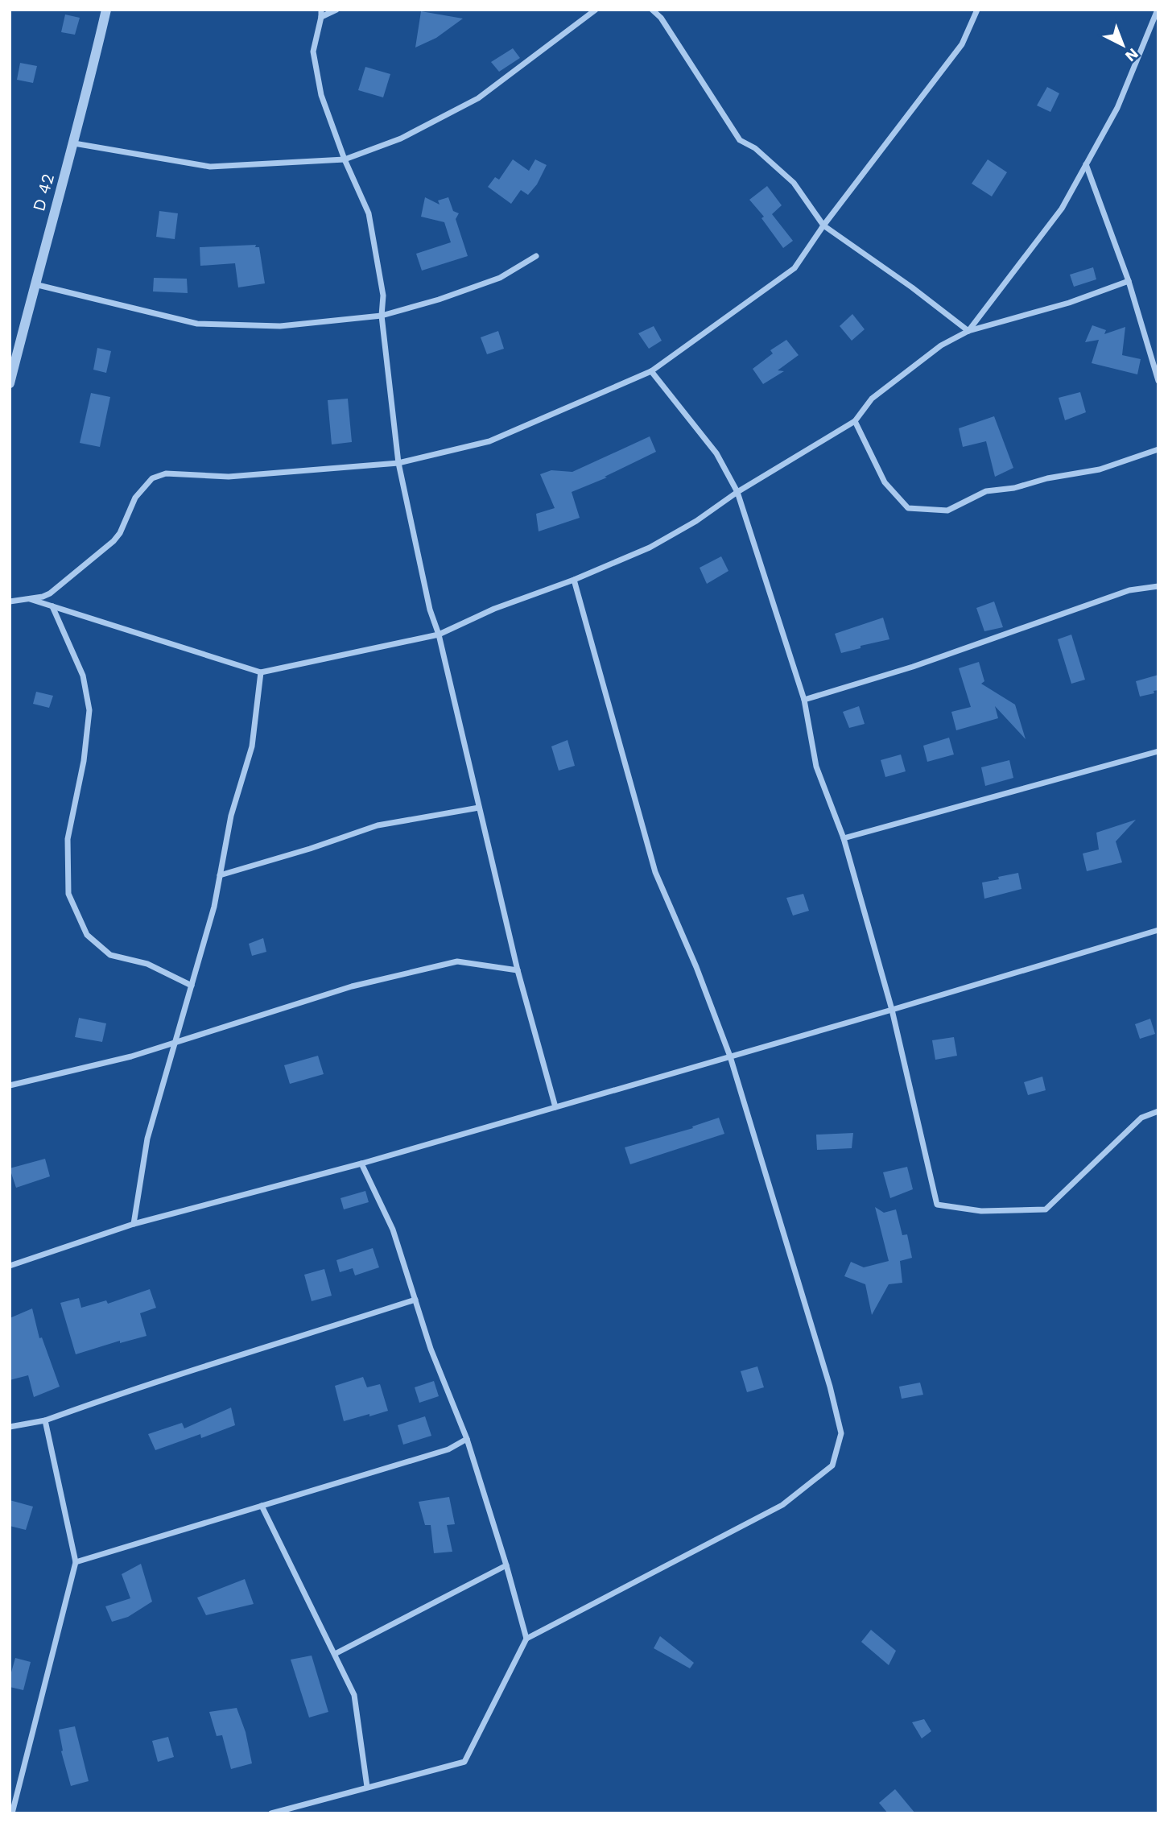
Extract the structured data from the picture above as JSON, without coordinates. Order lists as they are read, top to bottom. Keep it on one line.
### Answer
{"streets":{"street":["D 42"]},"north":"bottom right"}
